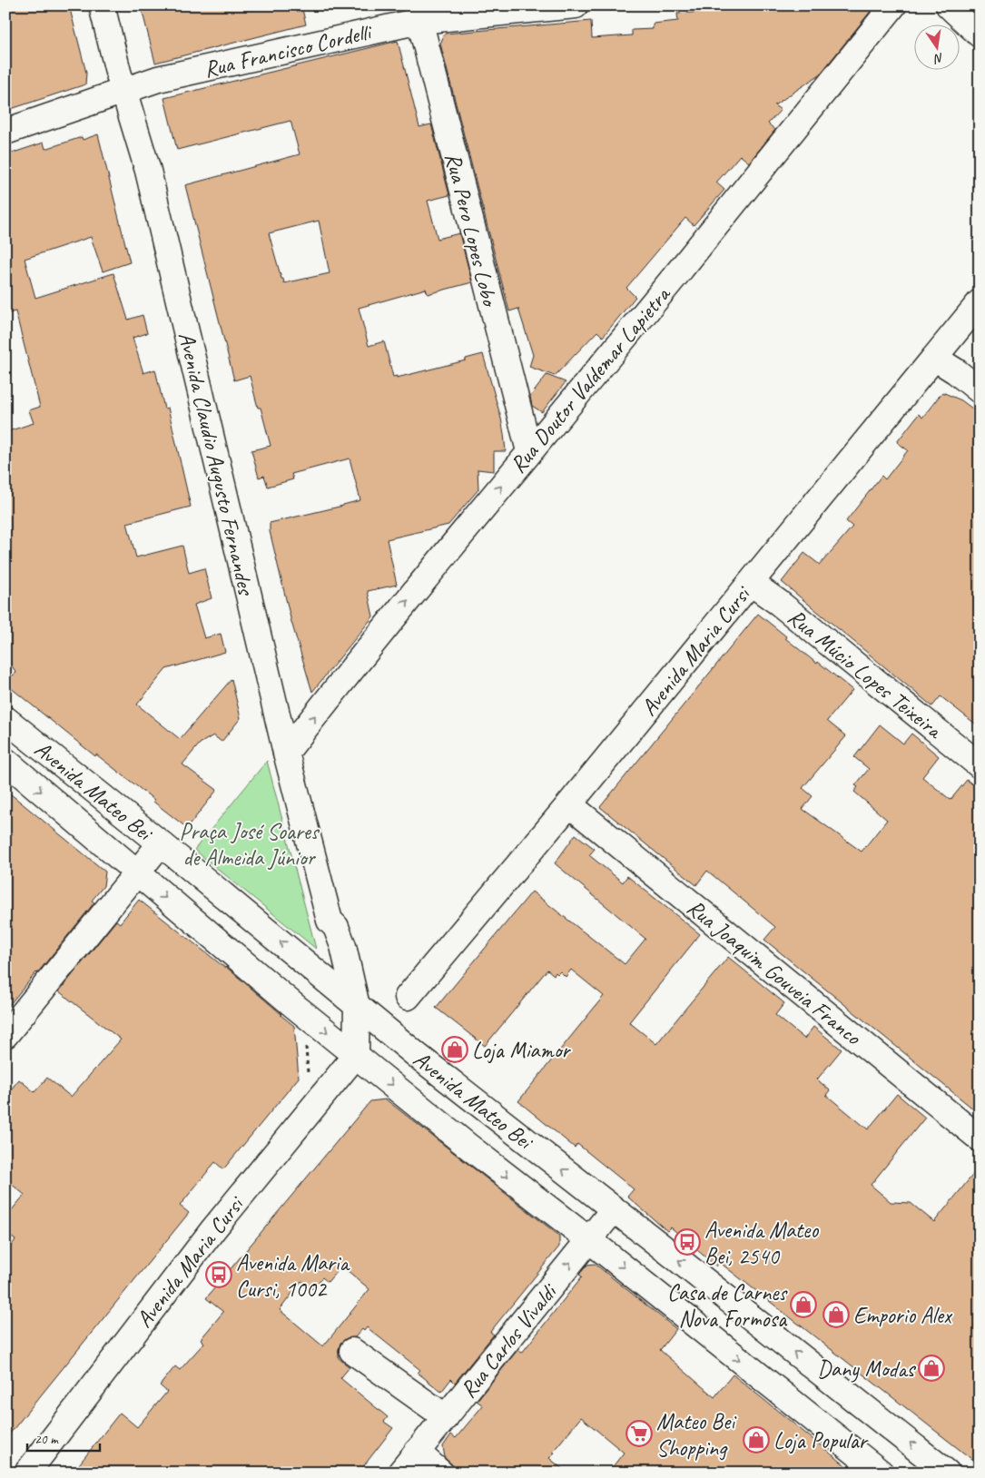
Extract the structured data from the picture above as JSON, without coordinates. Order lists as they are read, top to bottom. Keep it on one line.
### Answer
{"streets":{"street":["Rua Francisco Cordelli","Rua Pero Lopes Lobo","Rua Doutor Valdemar Lapietra","Avenida Claudio Augusto Fernandes","Avenida Maria Cursi","Rua Múcio Lopes Teixeira","Avenida Mateo Bei","Rua Joaquim Gouveia Franco","Rua Carlos Vivaldi"]},"crossings":[["Rua Francisco Cordelli","Rua Pero Lopes Lobo"],["Rua Francisco Cordelli","Avenida Claudio Augusto Fernandes"],["Rua Pero Lopes Lobo","Rua Doutor Valdemar Lapietra"],["Rua Doutor Valdemar Lapietra","Avenida Claudio Augusto Fernandes"],["Avenida Claudio Augusto Fernandes","Avenida Maria Cursi"],["Avenida Claudio Augusto Fernandes","Avenida Mateo Bei"],["Avenida Maria Cursi","Rua Múcio Lopes Teixeira"],["Avenida Maria Cursi","Avenida Mateo Bei"],["Avenida Maria Cursi","Rua Joaquim Gouveia Franco"],["Avenida Mateo Bei","Rua Carlos Vivaldi"]],"one_way":["Rua Doutor Valdemar Lapietra","Rua Carlos Vivaldi"],"parks":["Praça José Soares de Almeida Júnior"],"places":{"shop":["Loja Miamor","Casa de Carnes Nova Formosa","Emporio Alex","Dany Modas","Loja Popular"],"bus stop":["Avenida Mateo Bei, 2540","Avenida Maria Cursi, 1002"],"supermarket":["Mateo Bei Shopping"]},"scale_bar":"20 m","north":"bottom"}
